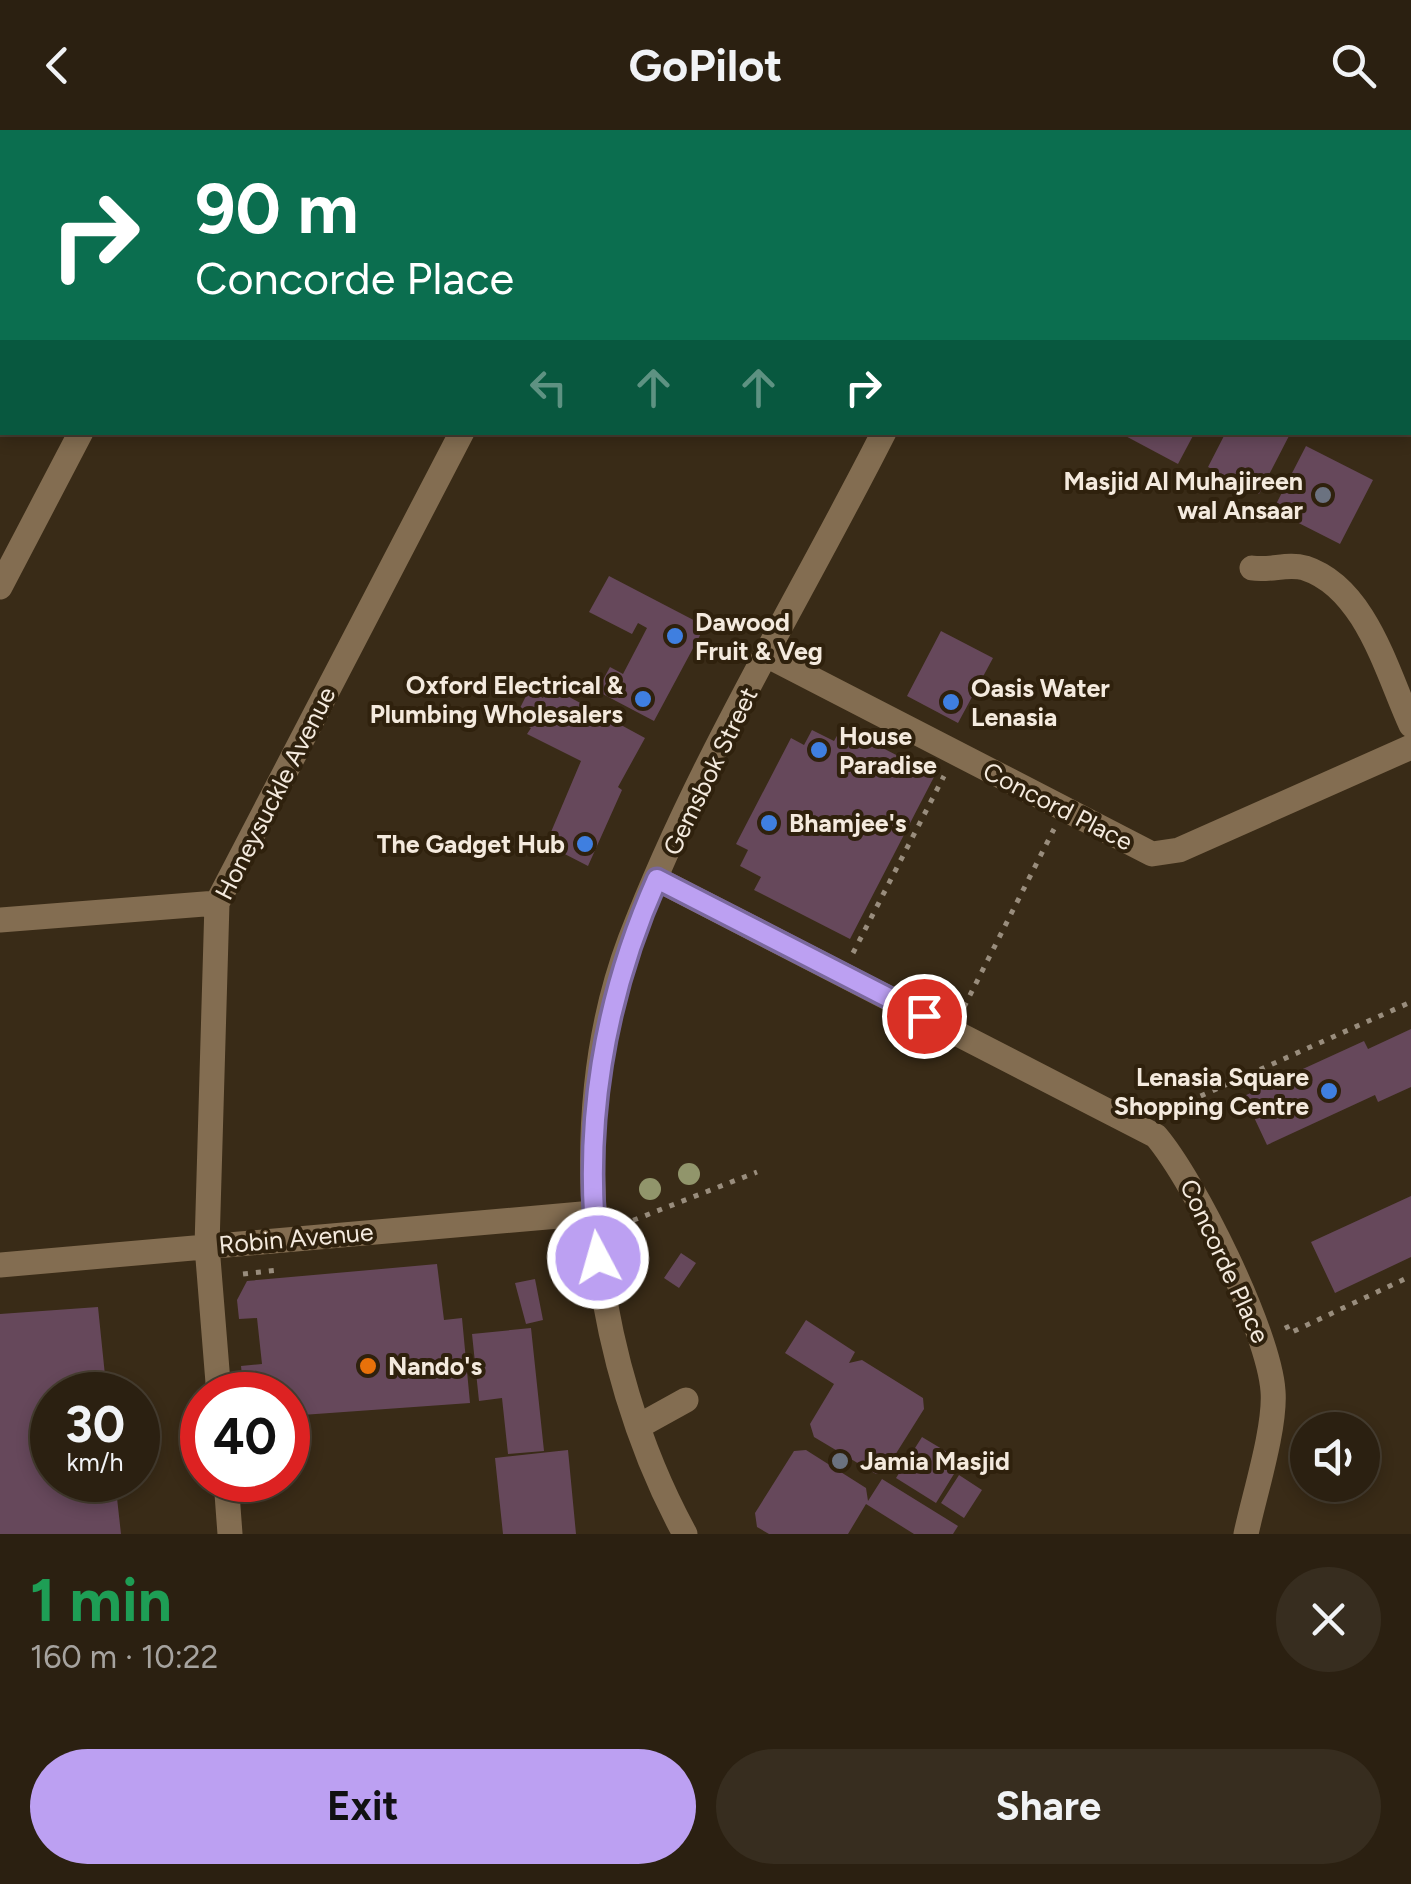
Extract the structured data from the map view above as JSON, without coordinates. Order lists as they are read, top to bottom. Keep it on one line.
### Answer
{"streets":{"street":["Gemsbok Street","Honeysuckle Avenue","Concord Place","Robin Avenue","Concorde Place"]},"crossings":[["Gemsbok Street","Concord Place"],["Gemsbok Street","Robin Avenue"],["Gemsbok Street","Concorde Place"],["Honeysuckle Avenue","Robin Avenue"]],"places":["Masjid Al Muhajireen wal Ansaar","Dawood Fruit & Veg","Oxford Electrical & Plumbing Wholesalers","Oasis Water Lenasia","House Paradise","Bhamjee's","The Gadget Hub","Lenasia Square Shopping Centre","Nando's","Jamia Masjid"],"page":{"header":"GoPilot","turn":["90 m","Concorde Place"],"speed":"30 km/h","limit":"40","heading":["1 min","160 m · 10:22"],"buttons":["Exit","Share"]}}
